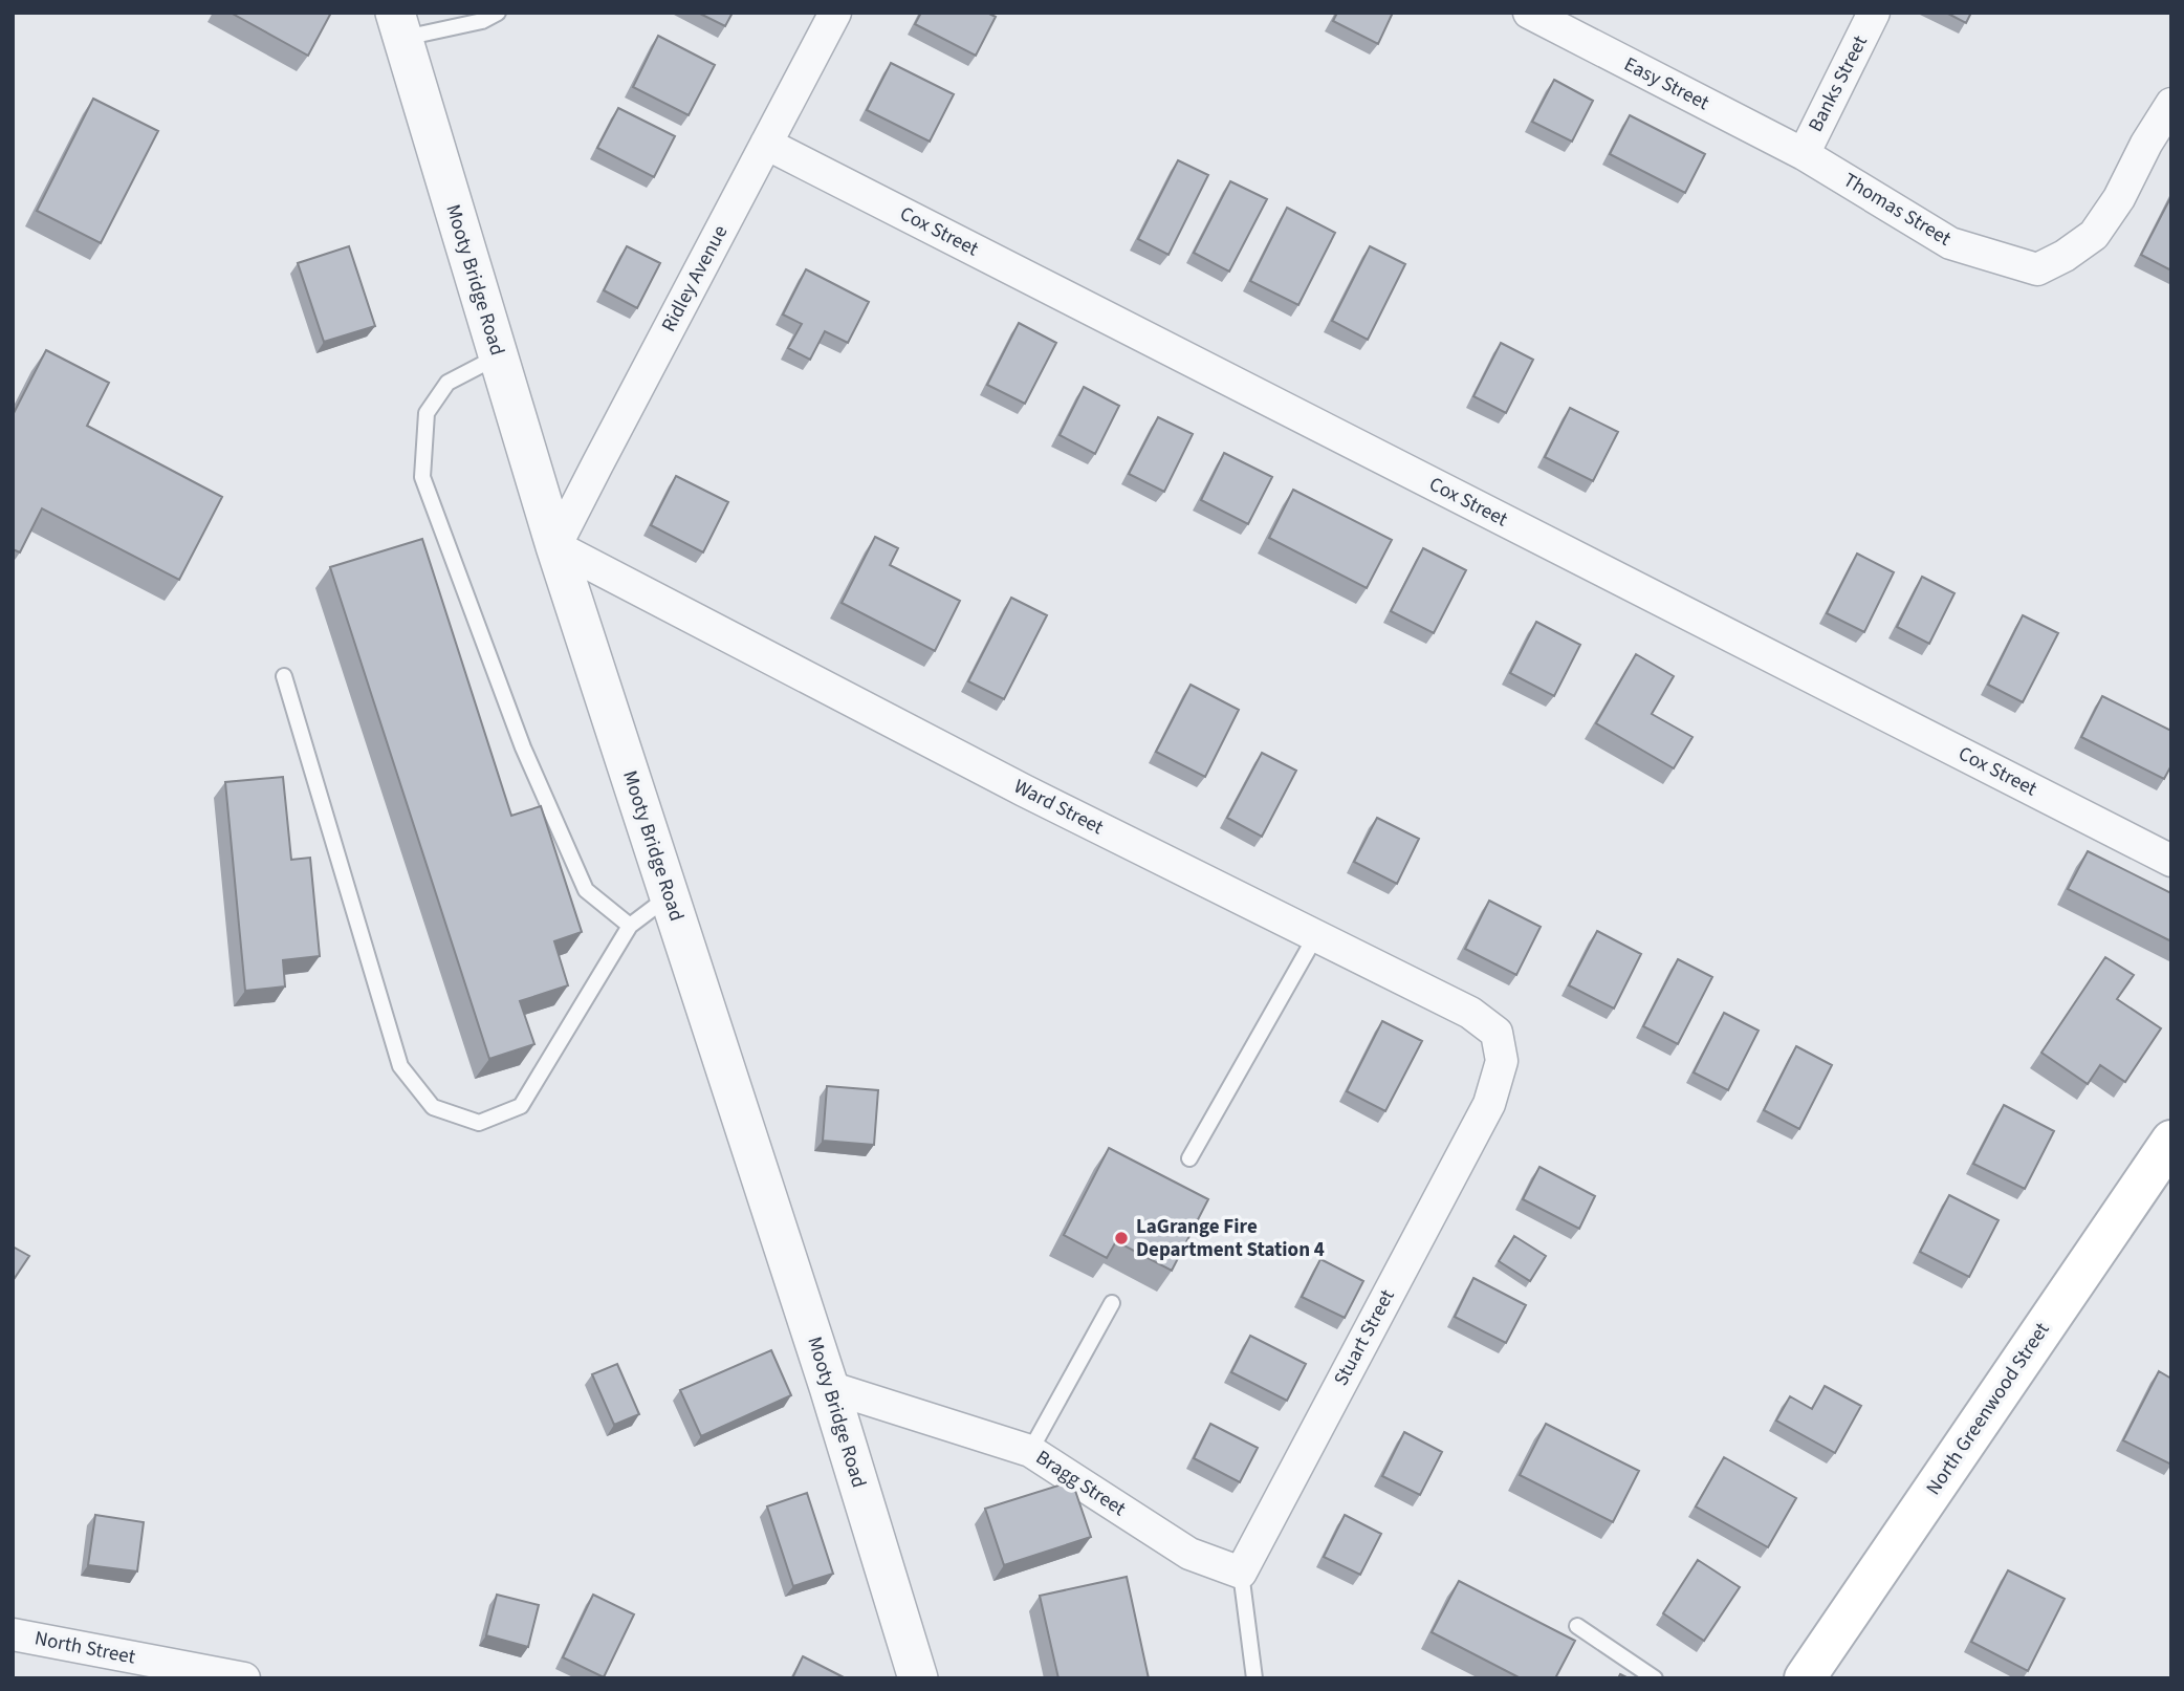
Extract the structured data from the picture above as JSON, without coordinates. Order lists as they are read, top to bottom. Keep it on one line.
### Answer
{"streets":{"main road":["North Greenwood Street"],"street":["Easy Street","Banks Street","Thomas Street","Cox Street","Ridley Avenue","Mooty Bridge Road","Ward Street","Stuart Street","Bragg Street","North Street"]},"crossings":[["Easy Street","Banks Street"],["Easy Street","Thomas Street"],["Banks Street","Thomas Street"],["Cox Street","Ridley Avenue"],["Ridley Avenue","Mooty Bridge Road"],["Ridley Avenue","Ward Street"],["Mooty Bridge Road","Ward Street"],["Mooty Bridge Road","Bragg Street"],["Ward Street","Stuart Street"],["Stuart Street","Bragg Street"]],"places":["LaGrange Fire Department Station 4"]}
